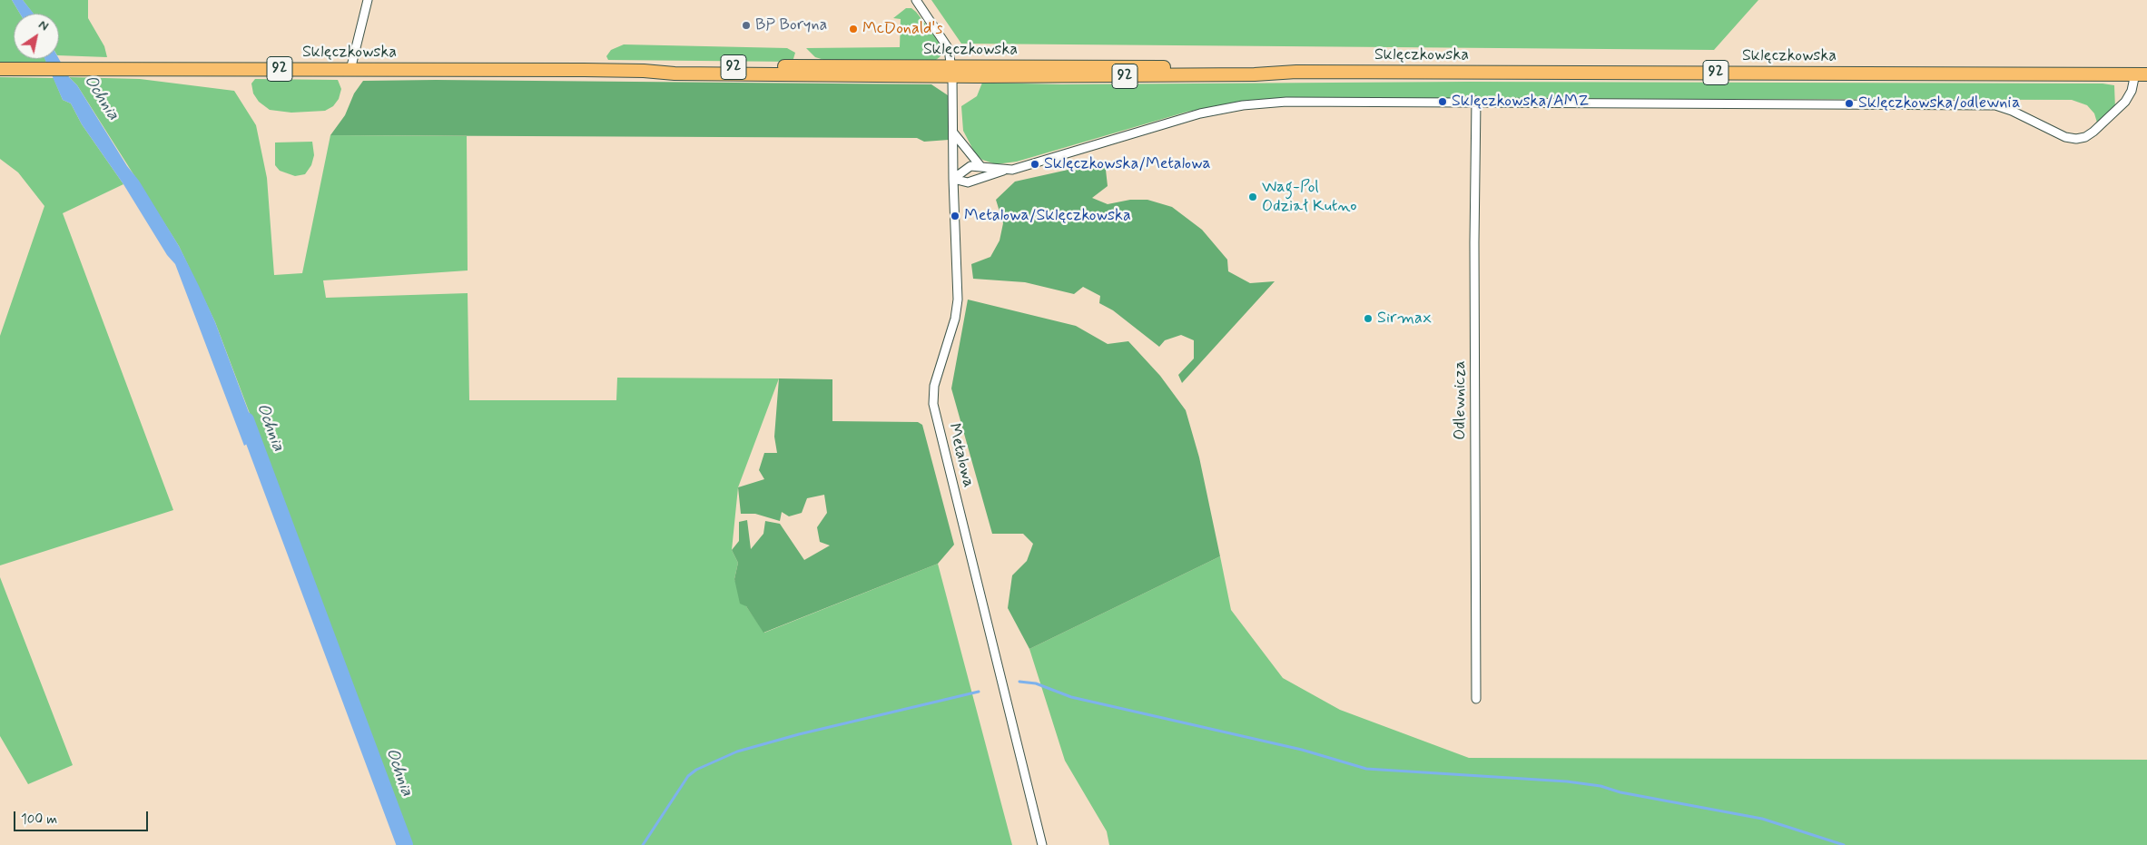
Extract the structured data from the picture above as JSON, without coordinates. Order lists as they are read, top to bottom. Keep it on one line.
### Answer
{"streets":{"main road":["Sklęczkowska","92"],"street":["Odlewnicza","Metalowa"]},"crossings":[["Sklęczkowska","Metalowa"]],"water":["Ochnia"],"places":["BP Boryna","McDonald's","Sklęczkowska/AMZ","Sklęczkowska/odlewnia","Sklęczkowska/Metalowa","Wag-Pol Odział Kutno","Metalowa/Sklęczkowska","Sirmax"],"scale_bar":"100 m","north":"top right"}
